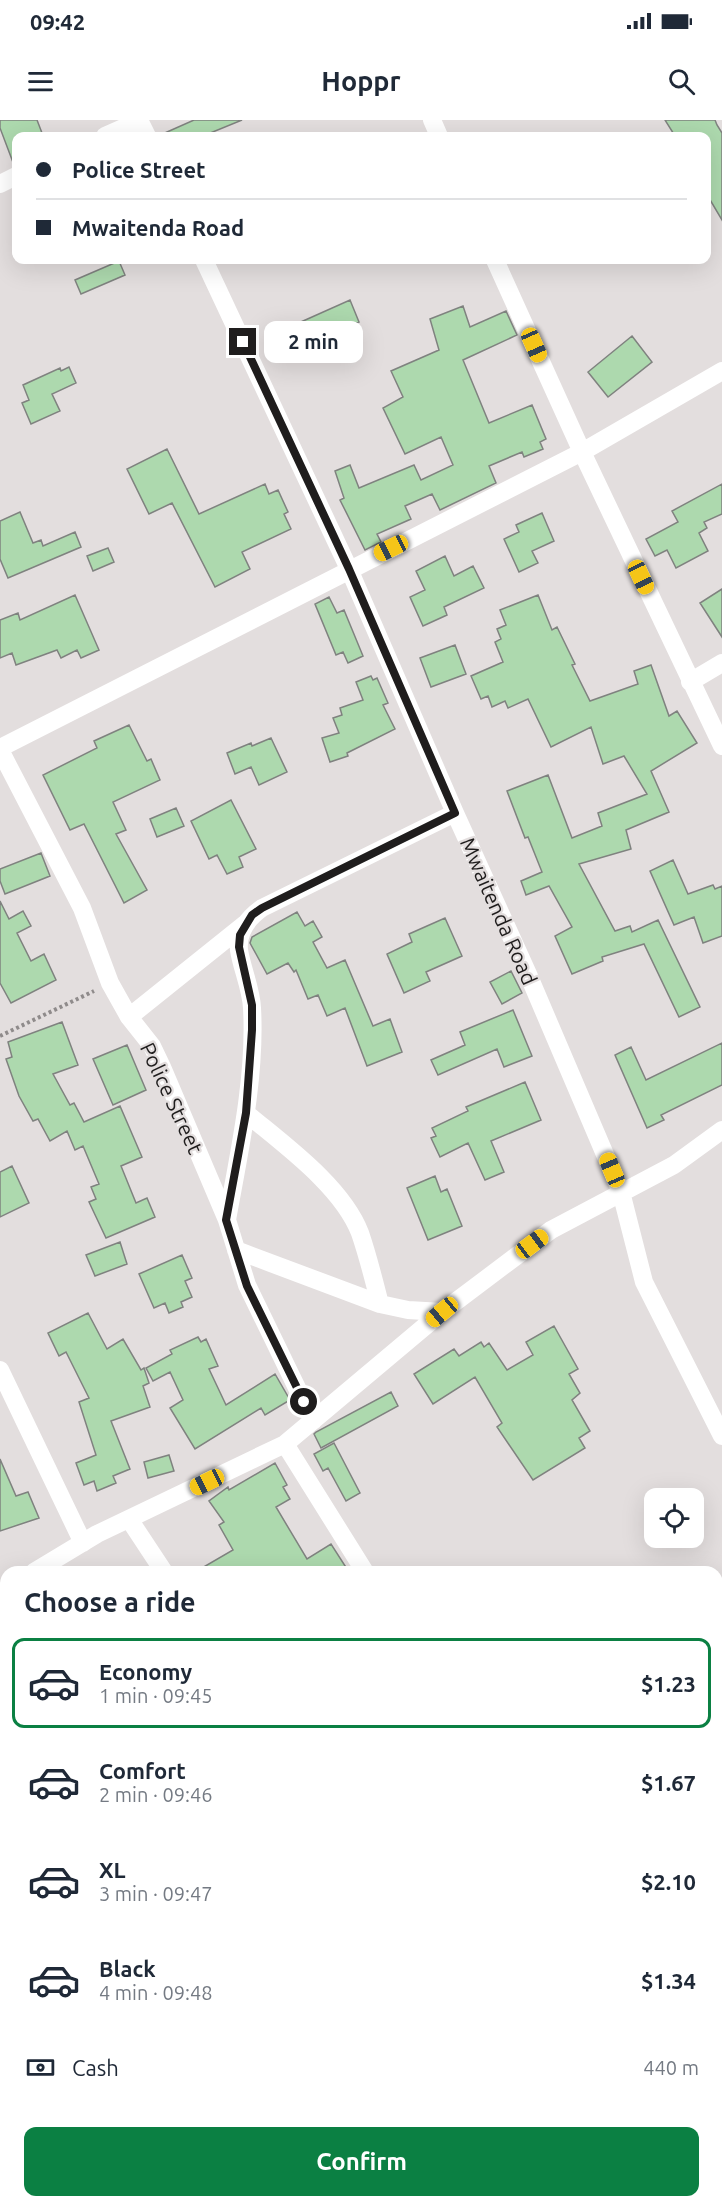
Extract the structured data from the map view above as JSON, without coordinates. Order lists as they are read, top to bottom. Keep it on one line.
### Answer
{"streets":{"street":["Mwaitenda Road","Police Street"]},"page":{"status":"09:42","header":"Hoppr","banner":["Police Street","Mwaitenda Road"],"bubble":"2 min","heading":"Choose a ride","list":[{"name":"Economy","note":"1 min · 09:45","value":"$1.23"},{"name":"Comfort","note":"2 min · 09:46","value":"$1.67"},{"name":"XL","note":"3 min · 09:47","value":"$2.10"},{"name":"Black","note":"4 min · 09:48","value":"$1.34"}],"pay":["Cash","440 m"],"buttons":"Confirm"}}
